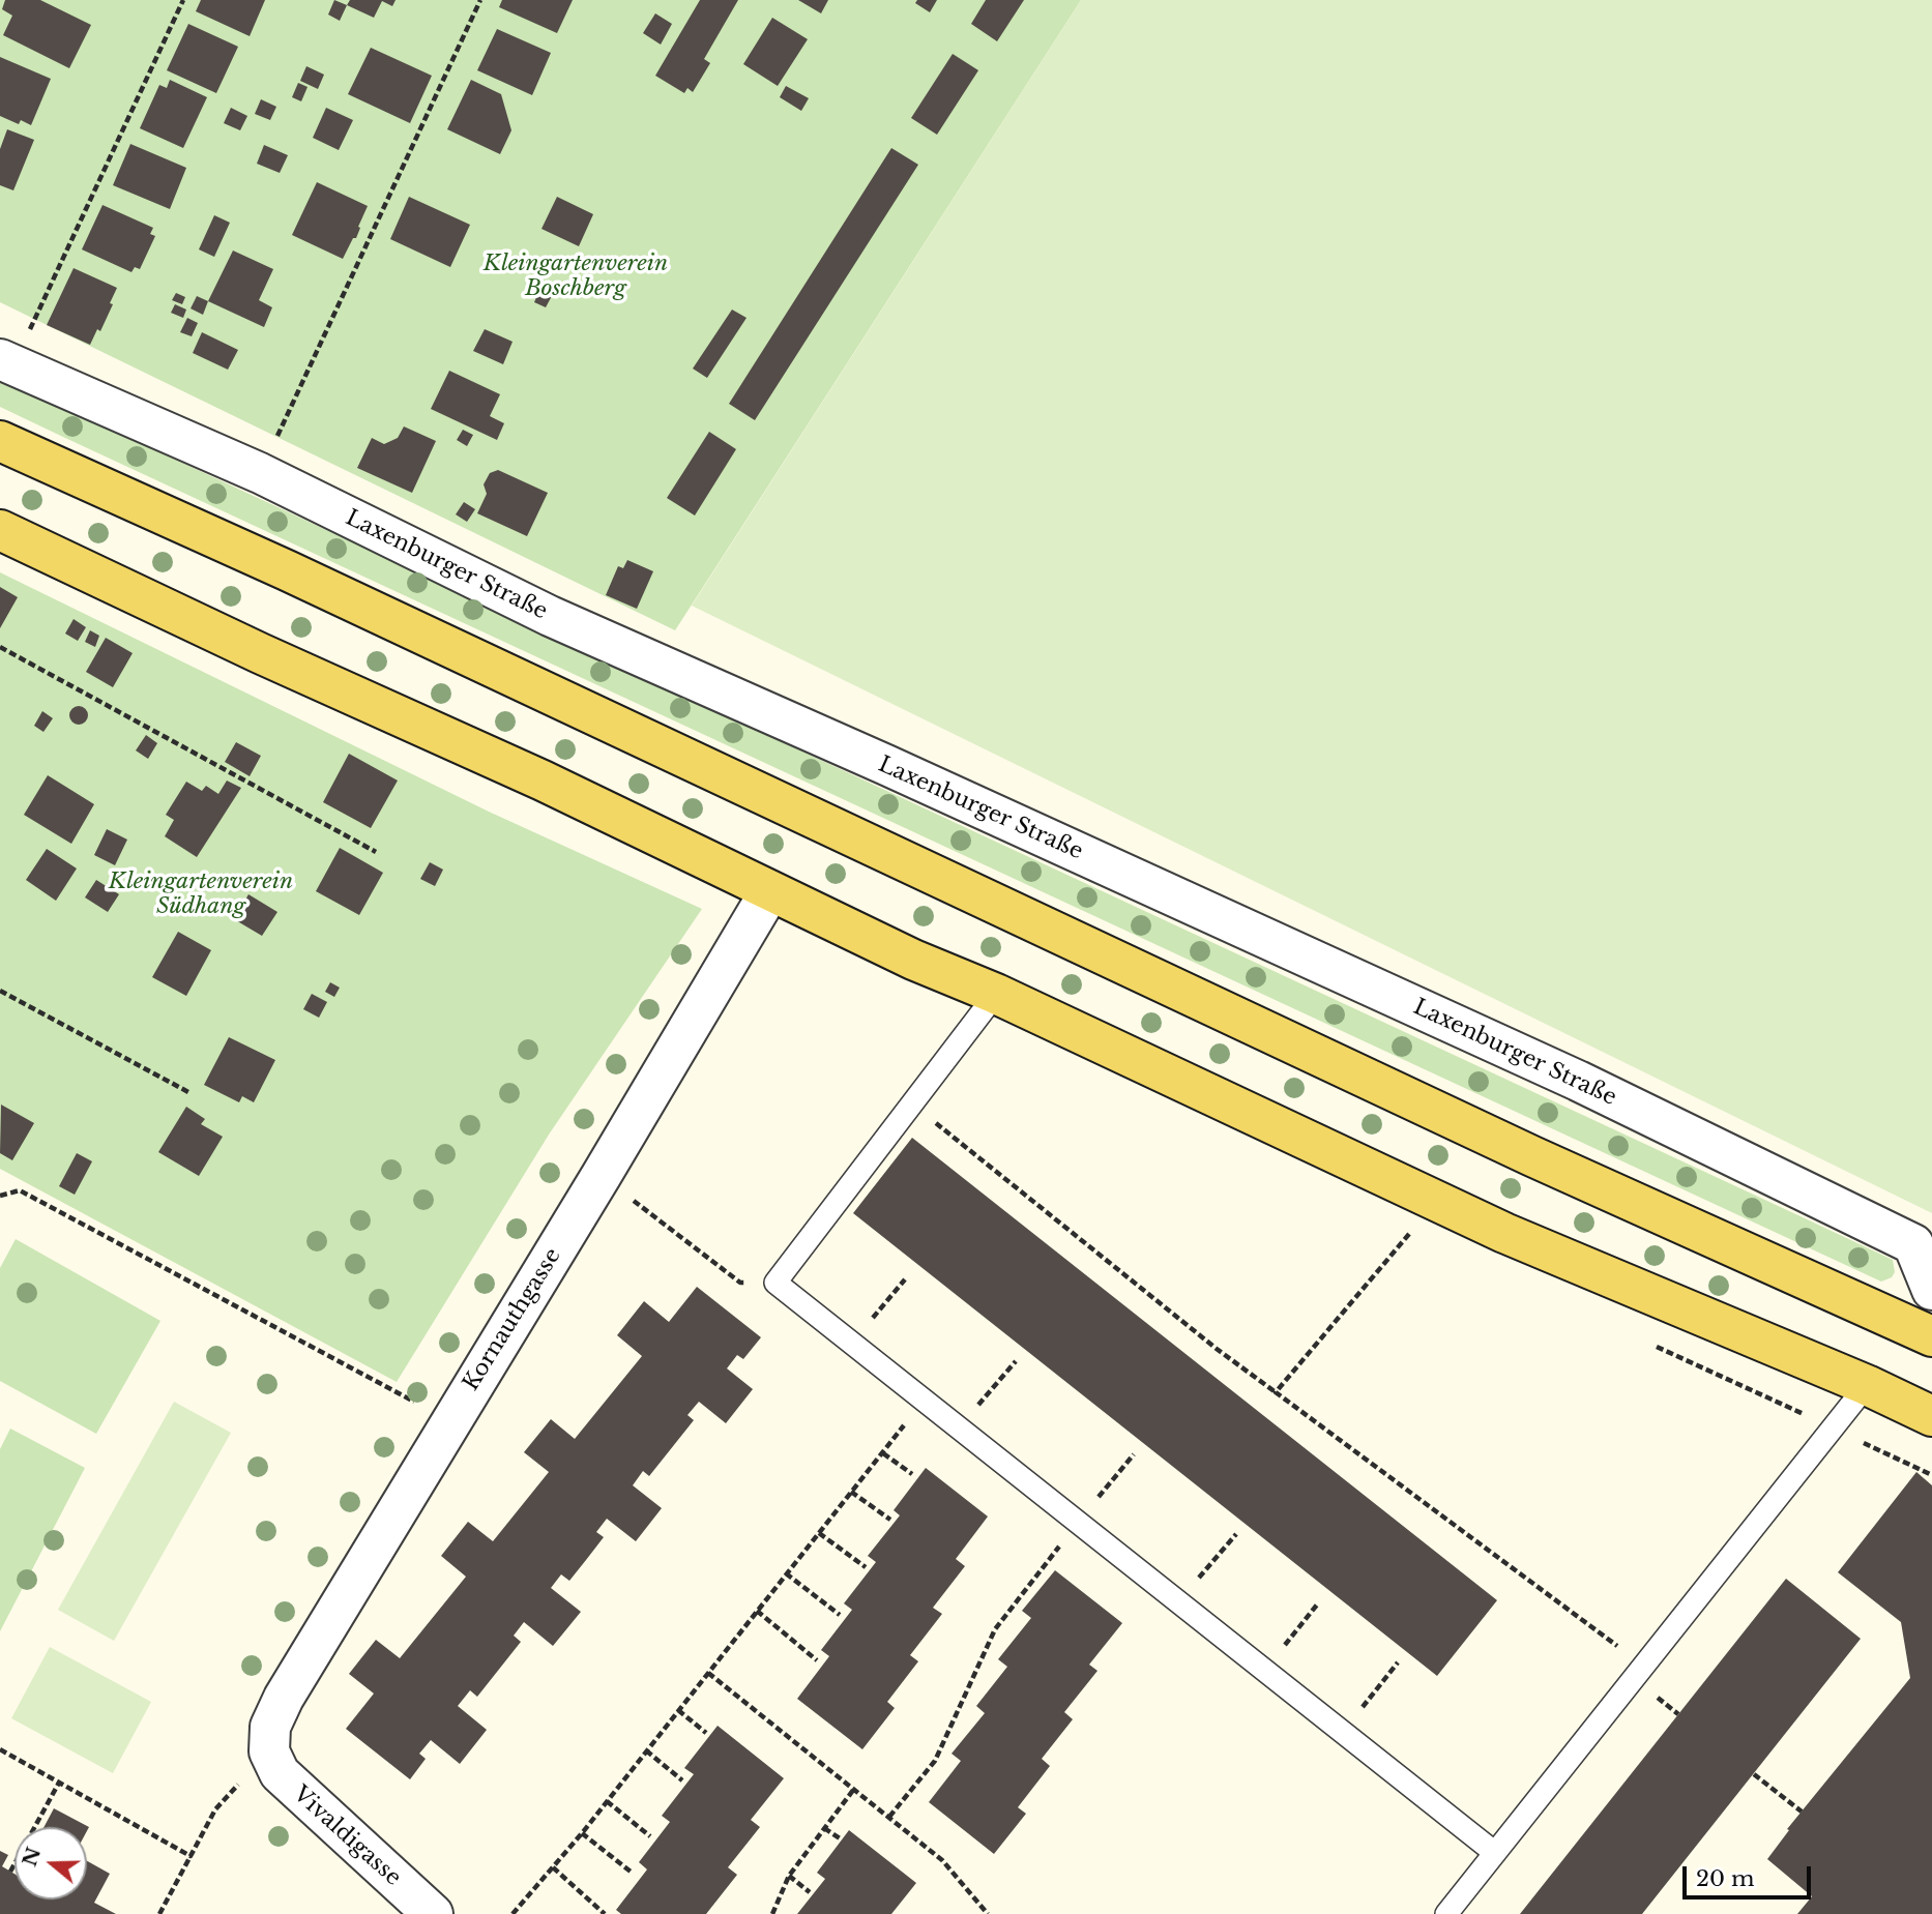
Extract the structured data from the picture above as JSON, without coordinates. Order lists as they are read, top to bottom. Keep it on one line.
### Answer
{"streets":{"street":["Laxenburger Straße","Kornauthgasse","Vivaldigasse"]},"crossings":[["Kornauthgasse","Vivaldigasse"]],"parks":["Kleingartenverein Boschberg","Kleingartenverein Südhang"],"scale_bar":"20 m","north":"left"}
